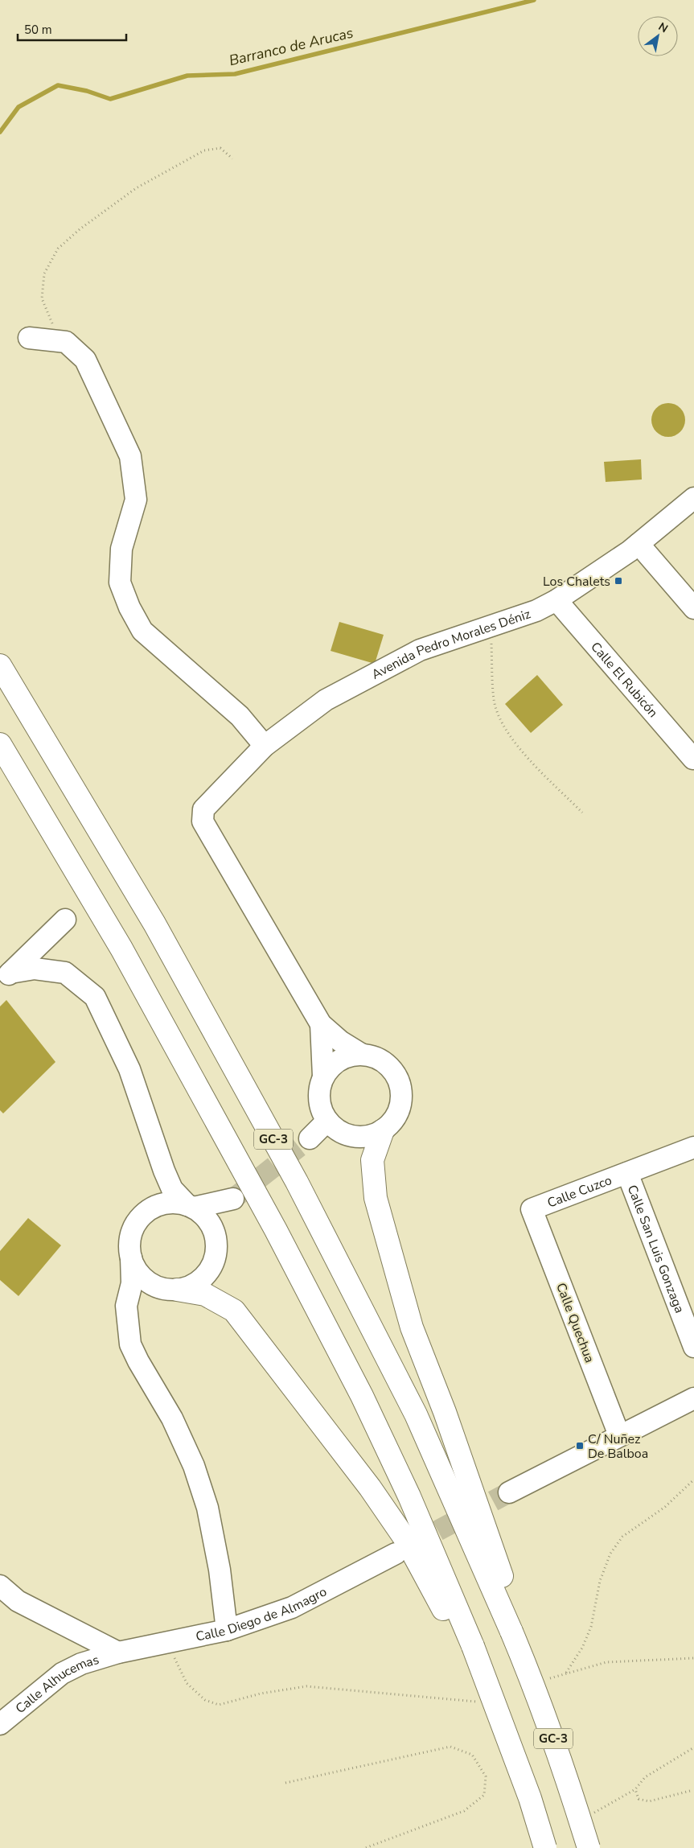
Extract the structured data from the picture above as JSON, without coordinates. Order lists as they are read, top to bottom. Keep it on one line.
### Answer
{"streets":{"highway":["GC-3"],"street":["Avenida Pedro Morales Déniz","Calle El Rubicón","Calle Cuzco","Calle San Luis Gonzaga","Calle Quechua","Calle Diego de Almagro","Calle Alhucemas"]},"crossings":[["Avenida Pedro Morales Déniz","Calle El Rubicón"],["Calle Cuzco","Calle San Luis Gonzaga"],["Calle Cuzco","Calle Quechua"],["Calle Diego de Almagro","Calle Alhucemas"]],"water":["Barranco de Arucas"],"places":{"transit":["Los Chalets","C/ Nuñez De Balboa"]},"scale_bar":"50 m","north":"top right"}
